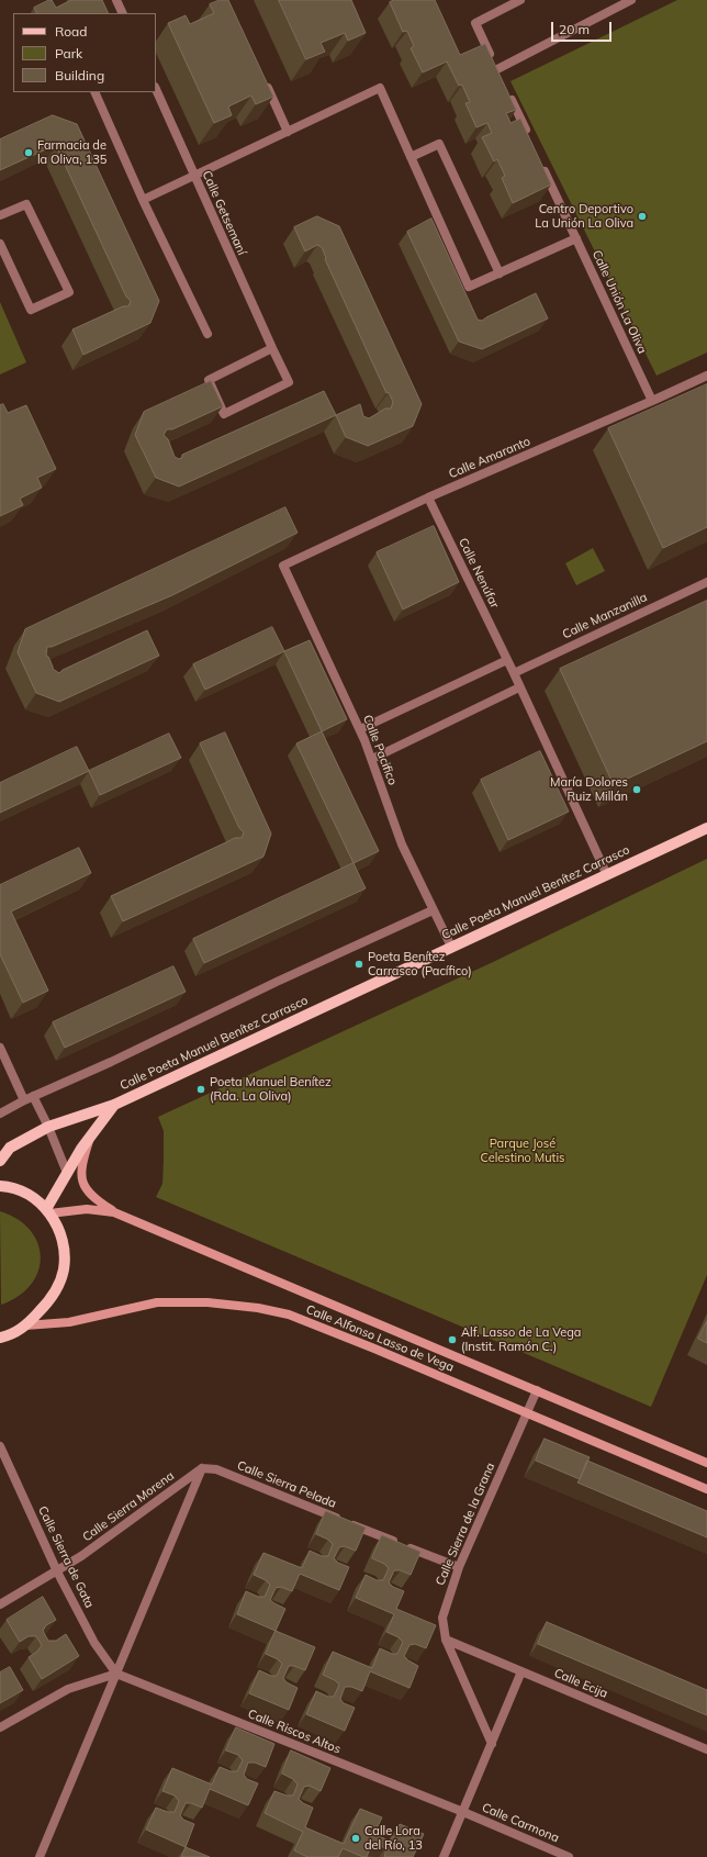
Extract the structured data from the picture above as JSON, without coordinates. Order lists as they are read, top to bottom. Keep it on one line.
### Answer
{"streets":{"main road":["Calle Poeta Manuel Benítez Carrasco","Calle Alfonso Lasso de Vega"],"street":["Calle Getsemaní","Calle Unión La Oliva","Calle Amaranto","Calle Nenúfar","Calle Manzanilla","Calle Pacifico","Calle Sierra Pelada","Calle Sierra Morena","Calle Sierra de la Grana","Calle Sierra de Gata","Calle Ecija","Calle Riscos Altos","Calle Carmona"]},"crossings":[["Calle Unión La Oliva","Calle Amaranto"],["Calle Amaranto","Calle Nenúfar"],["Calle Amaranto","Calle Pacifico"],["Calle Nenúfar","Calle Manzanilla"],["Calle Nenúfar","Calle Poeta Manuel Benítez Carrasco"],["Calle Pacifico","Calle Poeta Manuel Benítez Carrasco"],["Calle Poeta Manuel Benítez Carrasco","Calle Alfonso Lasso de Vega"],["Calle Alfonso Lasso de Vega","Calle Sierra de la Grana"],["Calle Sierra Pelada","Calle Sierra Morena"],["Calle Sierra Pelada","Calle Sierra de la Grana"],["Calle Sierra Morena","Calle Sierra de Gata"],["Calle Sierra de la Grana","Calle Ecija"],["Calle Sierra de Gata","Calle Riscos Altos"],["Calle Riscos Altos","Calle Carmona"]],"parks":["Parque José Celestino Mutis"],"places":["Farmacia de la Oliva, 135","Centro Deportivo La Unión La Oliva","María Dolores Ruiz Millán","Poeta Benítez Carrasco (Pacífico)","Poeta Manuel Benítez (Rda. La Oliva)","Alf. Lasso de La Vega (Instit. Ramón C.)","Calle Lora del Río, 13"],"legend":["Road","Park","Building"],"scale_bar":"20 m"}
